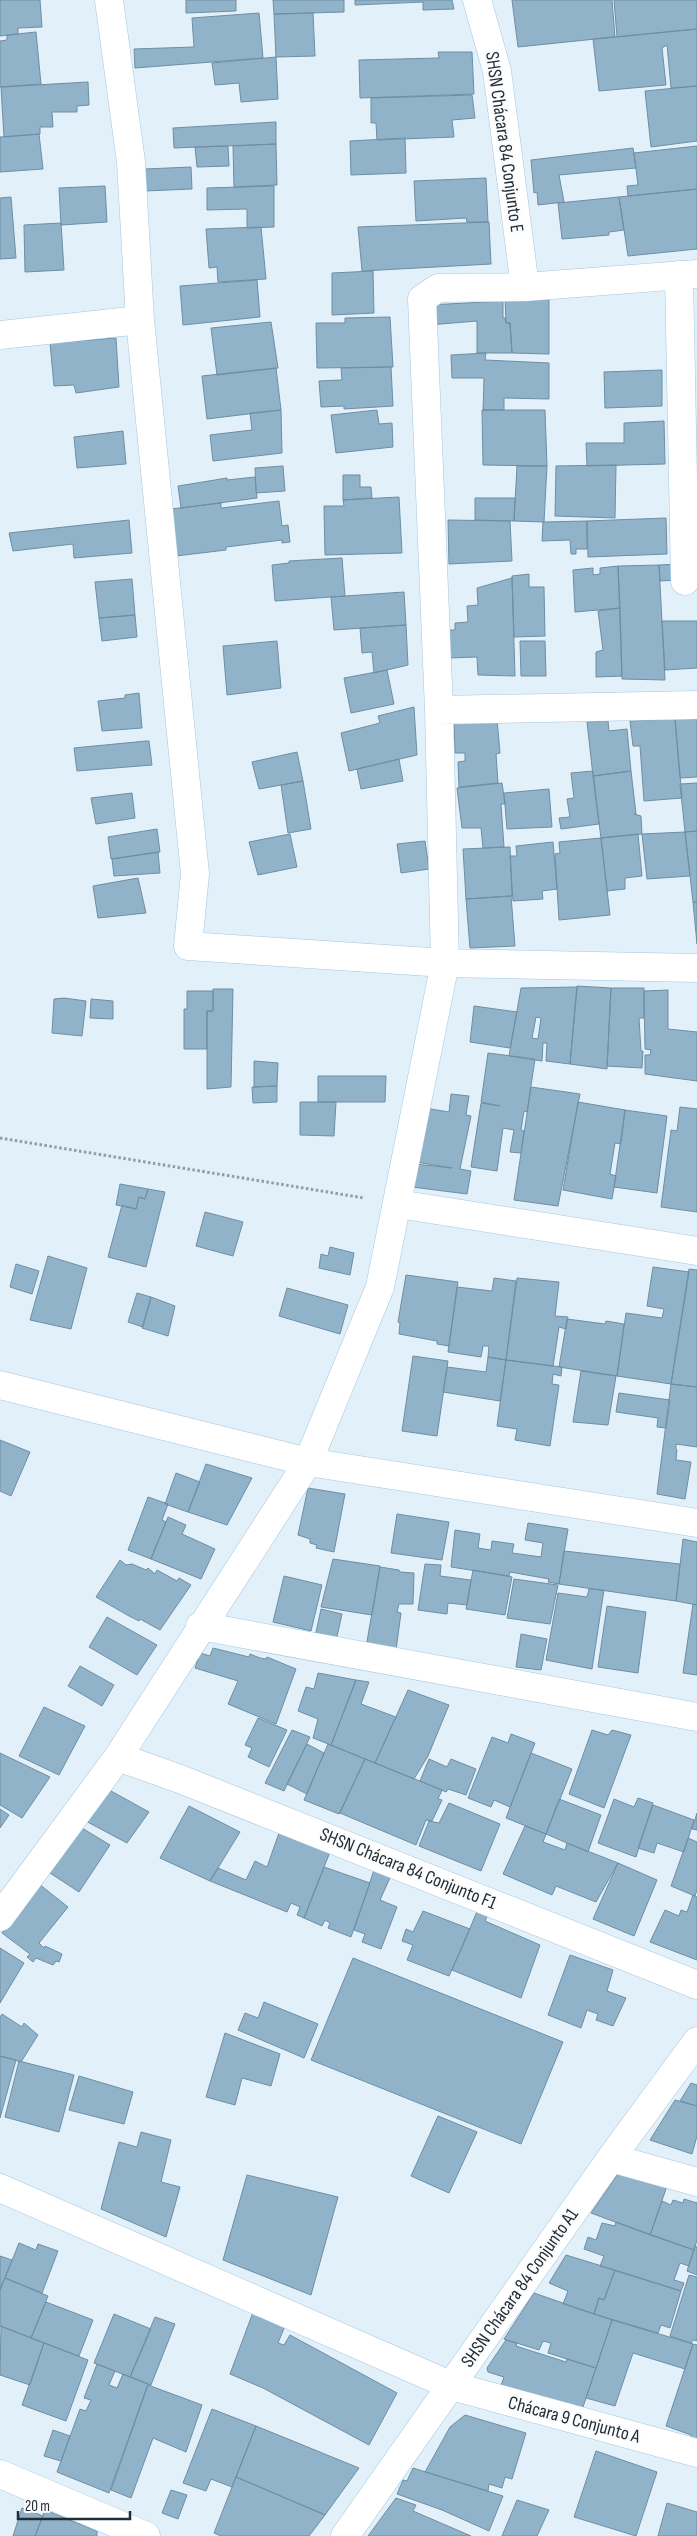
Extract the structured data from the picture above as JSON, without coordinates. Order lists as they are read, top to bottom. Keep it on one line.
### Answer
{"streets":{"street":["SHSN Chácara 84 Conjunto E","SHSN Chácara 84 Conjunto F1","SHSN Chácara 84 Conjunto A1","Chácara 9 Conjunto A"]},"crossings":[["SHSN Chácara 84 Conjunto A1","Chácara 9 Conjunto A"]],"scale_bar":"20 m"}
